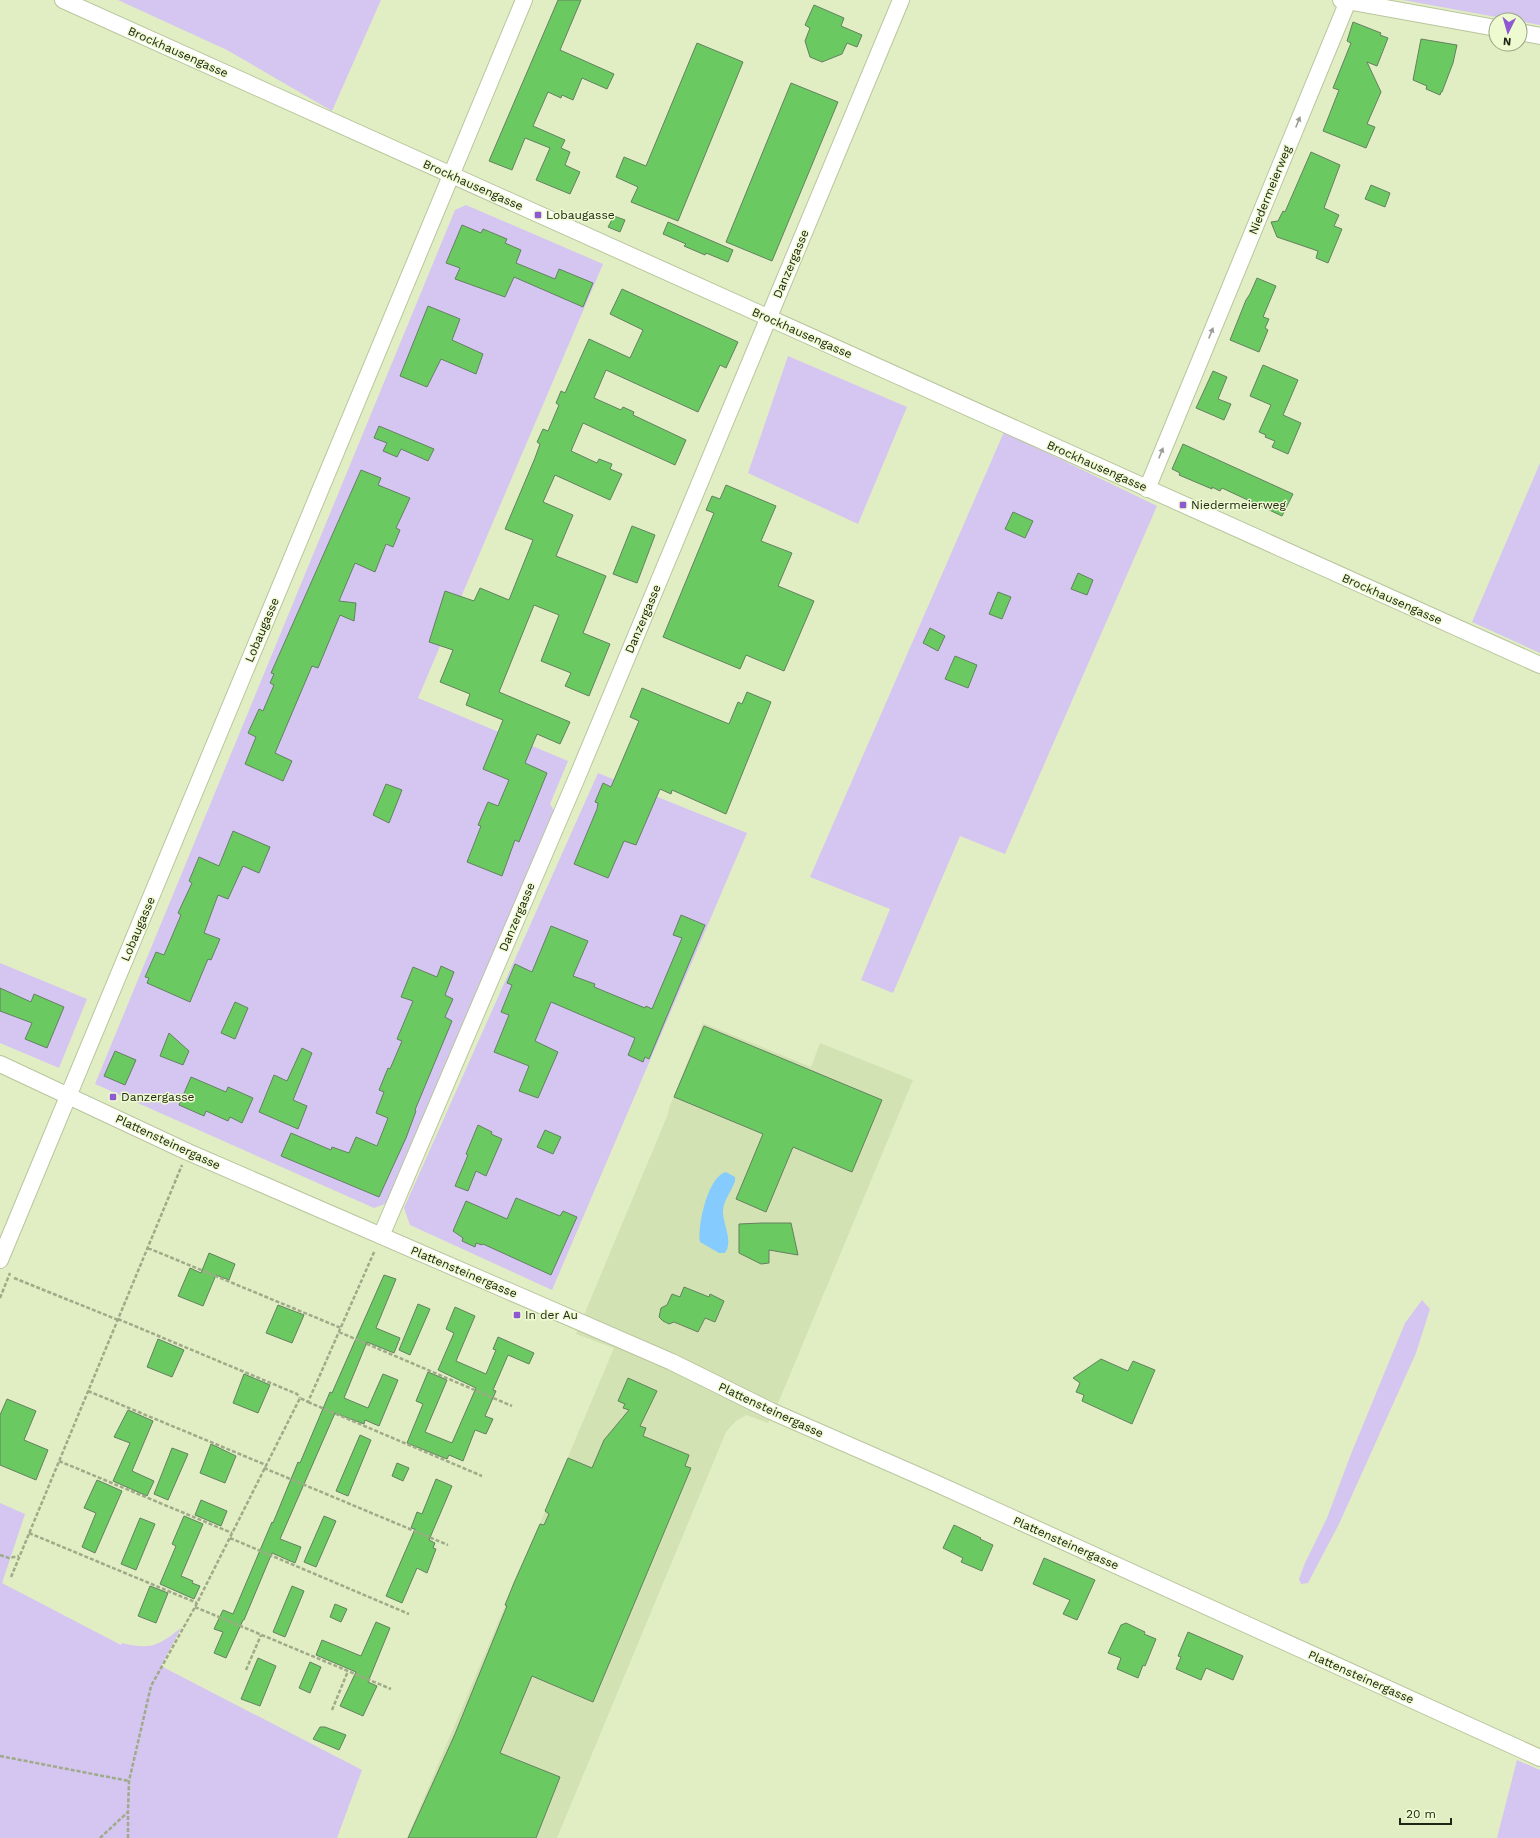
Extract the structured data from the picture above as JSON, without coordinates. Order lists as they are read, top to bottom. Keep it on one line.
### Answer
{"streets":{"street":["Brockhausengasse","Niedermeierweg","Danzergasse","Lobaugasse","Plattensteinergasse"]},"crossings":[["Brockhausengasse","Niedermeierweg"],["Brockhausengasse","Danzergasse"],["Brockhausengasse","Lobaugasse"],["Danzergasse","Plattensteinergasse"],["Lobaugasse","Plattensteinergasse"]],"one_way":["Niedermeierweg"],"places":{"transit":["Lobaugasse","Niedermeierweg","Danzergasse","In der Au"]},"scale_bar":"20 m","north":"bottom"}
